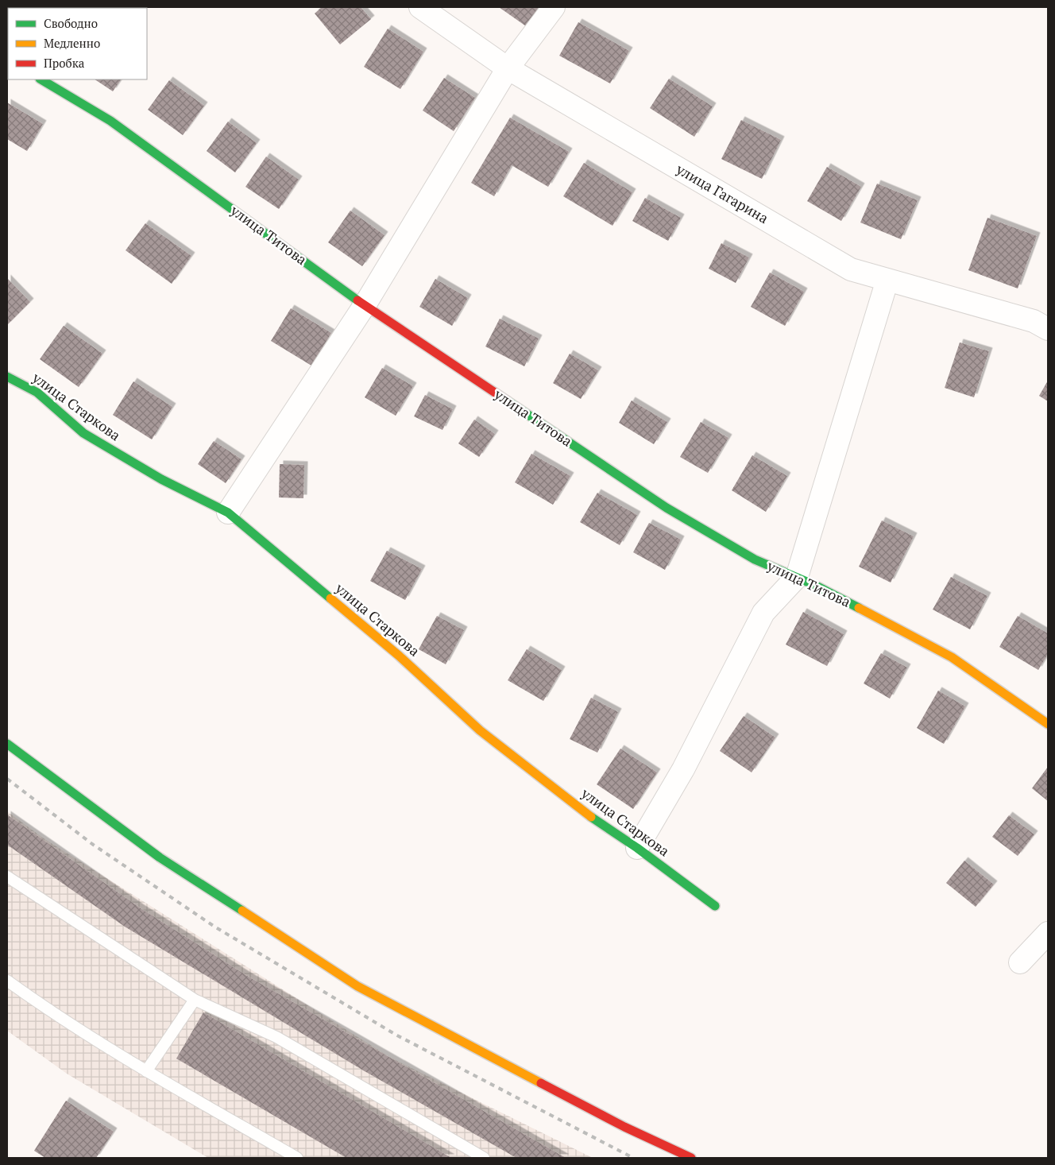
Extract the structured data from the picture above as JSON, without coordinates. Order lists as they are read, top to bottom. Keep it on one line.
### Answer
{"streets":{"street":["улица Гагарина","улица Титова","улица Старкова"]},"legend":["Свободно","Медленно","Пробка"]}
